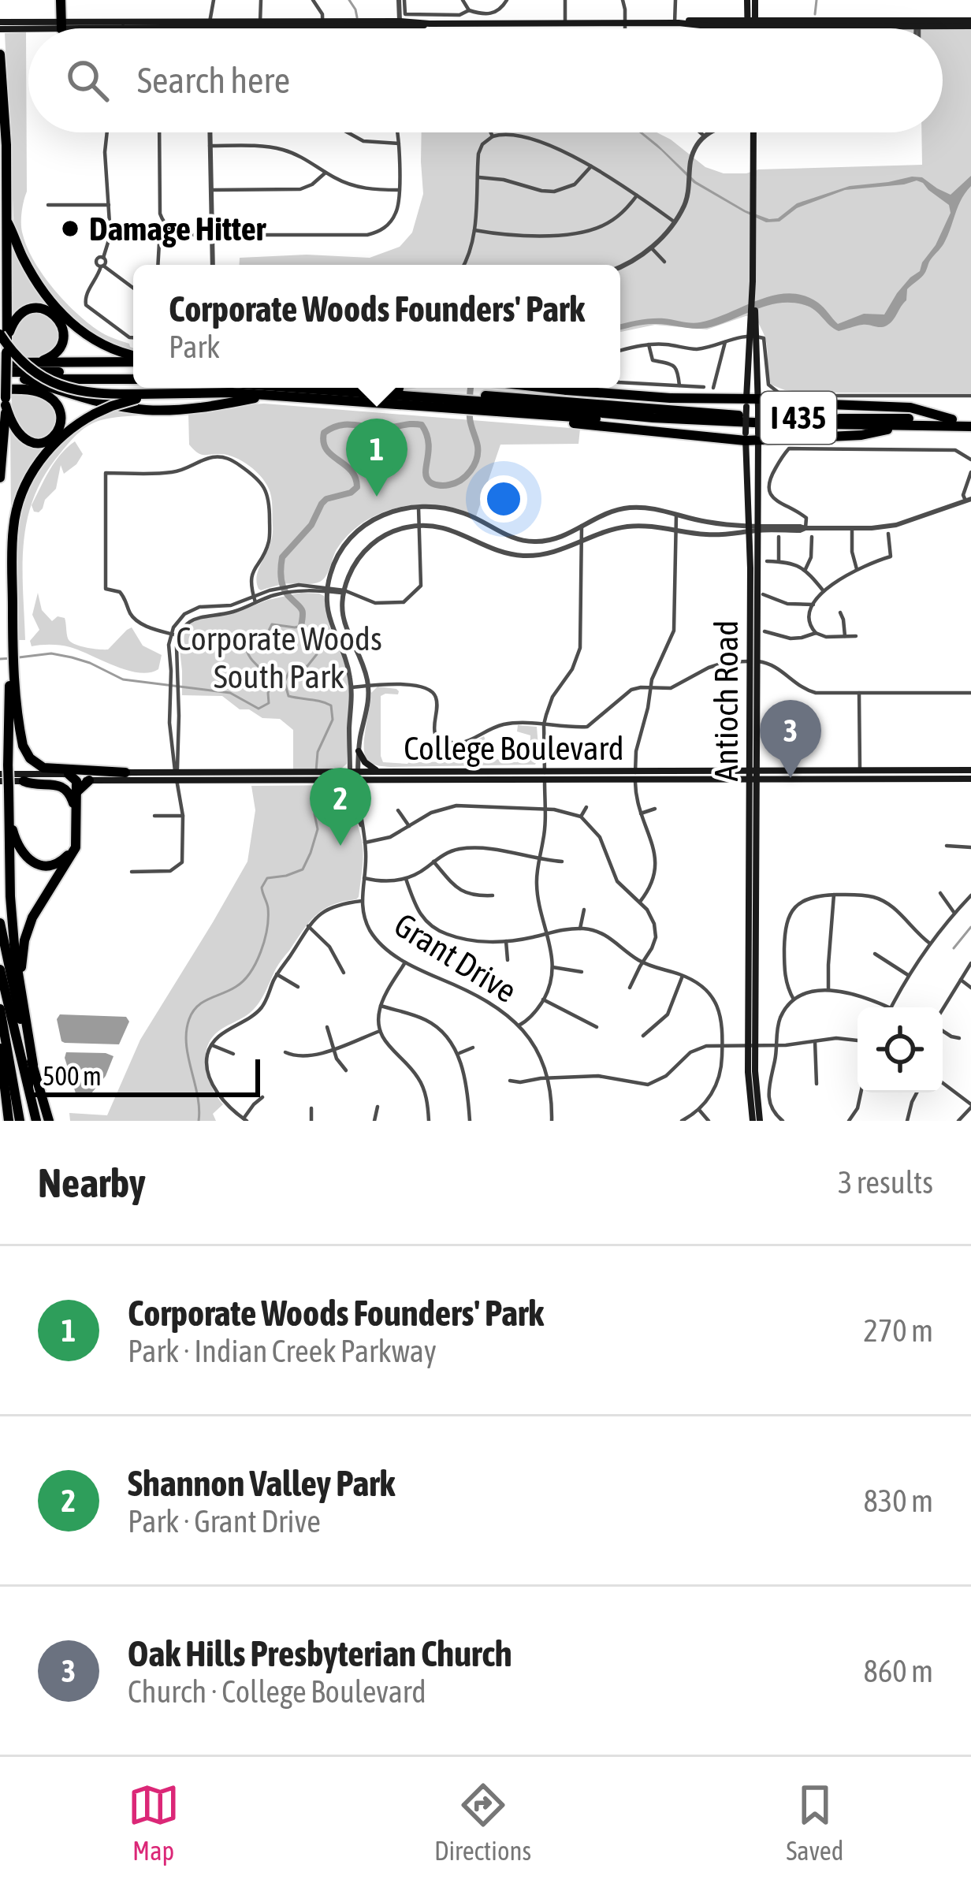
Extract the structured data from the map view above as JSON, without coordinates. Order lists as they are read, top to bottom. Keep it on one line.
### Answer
{"streets":{"highway":["I 435"],"main road":["Antioch Road","College Boulevard"],"street":["Grant Drive"]},"crossings":[["Antioch Road","College Boulevard"],["College Boulevard","Grant Drive"]],"parks":["Corporate Woods South Park"],"places":["Damage Hitter"],"scale_bar":"500 m","page":{"search":"Search here","popup":["Corporate Woods Founders' Park","Park"],"pins":["1","3","2"],"scale":"500 m","heading":["Nearby","3 results"],"list":[{"mark":"1","name":"Corporate Woods Founders' Park","note":"Park · Indian Creek Parkway","value":"270 m"},{"mark":"2","name":"Shannon Valley Park","note":"Park · Grant Drive","value":"830 m"},{"mark":"3","name":"Oak Hills Presbyterian Church","note":"Church · College Boulevard","value":"860 m"}],"nav":["Map","Directions","Saved"]}}
